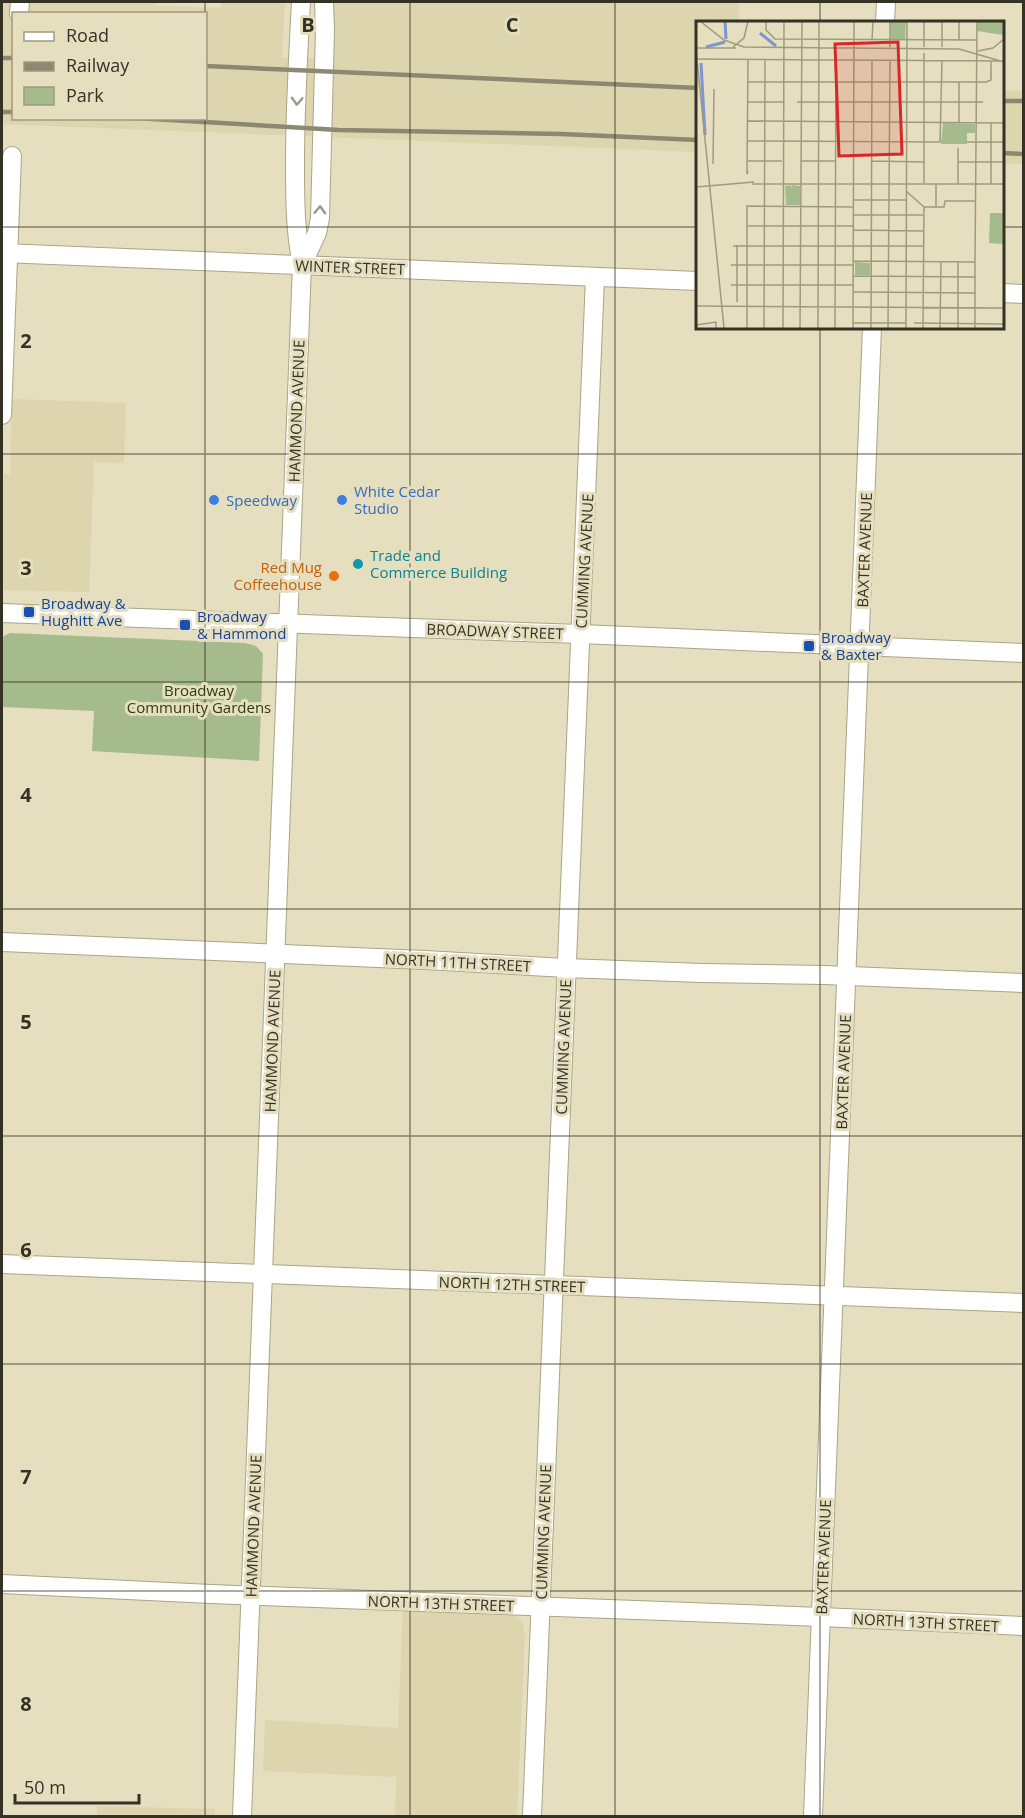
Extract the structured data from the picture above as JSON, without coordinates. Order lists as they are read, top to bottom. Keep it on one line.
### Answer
{"streets":{"street":["WINTER STREET","HAMMOND AVENUE","BAXTER AVENUE","CUMMING AVENUE","BROADWAY STREET","NORTH 11TH STREET","NORTH 12TH STREET","NORTH 13TH STREET"]},"crossings":[["WINTER STREET","HAMMOND AVENUE"],["WINTER STREET","CUMMING AVENUE"],["HAMMOND AVENUE","BROADWAY STREET"],["HAMMOND AVENUE","NORTH 11TH STREET"],["HAMMOND AVENUE","NORTH 12TH STREET"],["HAMMOND AVENUE","NORTH 13TH STREET"],["BAXTER AVENUE","BROADWAY STREET"],["BAXTER AVENUE","NORTH 11TH STREET"],["BAXTER AVENUE","NORTH 12TH STREET"],["BAXTER AVENUE","NORTH 13TH STREET"],["CUMMING AVENUE","BROADWAY STREET"],["CUMMING AVENUE","NORTH 11TH STREET"],["CUMMING AVENUE","NORTH 12TH STREET"],["CUMMING AVENUE","NORTH 13TH STREET"]],"parks":["Broadway Community Gardens"],"places":{"other":["Speedway","White Cedar Studio","Trade and Commerce Building","Red Mug Coffeehouse"],"transit":["Broadway & Hughitt Ave","Broadway & Hammond","Broadway & Baxter"]},"legend":["Road","Railway","Park"],"scale_bar":"50 m","grid":{"columns":["B","C"],"rows":["2","3","4","5","6","7","8"]}}
